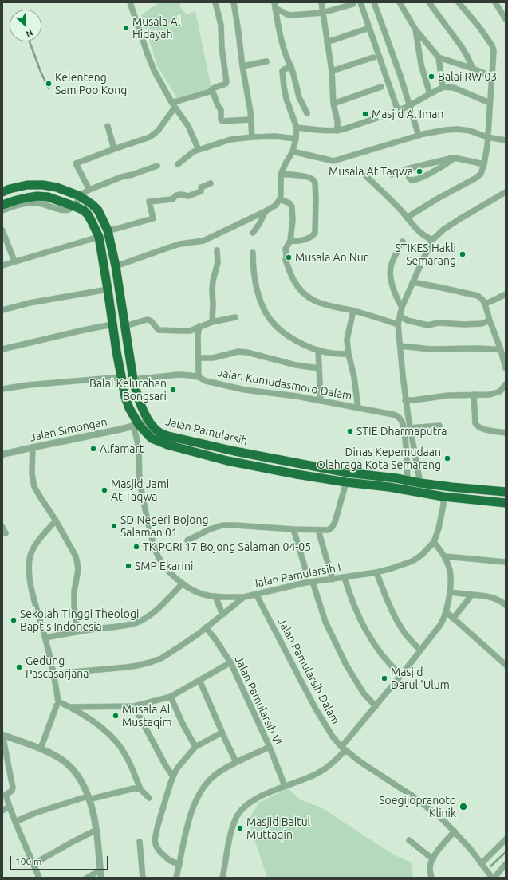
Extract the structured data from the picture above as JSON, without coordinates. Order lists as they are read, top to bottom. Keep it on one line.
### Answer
{"streets":{"highway":["Jalan Pamularsih"],"street":["Jalan Kumudasmoro Dalam","Jalan Simongan","Jalan Pamularsih I","Jalan Pamularsih Dalam","Jalan Pamularsih VI"]},"crossings":[["Jalan Kumudasmoro Dalam","Jalan Pamularsih"],["Jalan Simongan","Jalan Pamularsih"],["Jalan Pamularsih","Jalan Pamularsih I"],["Jalan Pamularsih I","Jalan Pamularsih Dalam"],["Jalan Pamularsih I","Jalan Pamularsih VI"]],"places":["Musala Al Hidayah","Balai RW 03","Kelenteng Sam Poo Kong","Masjid Al Iman","Musala At Taqwa","STIKES Hakli Semarang","Musala An Nur","Balai Kelurahan Bongsari","STIE Dharmaputra","Alfamart","Dinas Kepemudaan Olahraga Kota Semarang","Masjid Jami At Taqwa","SD Negeri Bojong Salaman 01","TK PGRI 17 Bojong Salaman 04-05","SMP Ekarini","Sekolah Tinggi Theologi Baptis Indonesia","Gedung Pascasarjana","Masjid Darul 'Ulum","Musala Al Mustaqim","Soegijopranoto Klinik","Masjid Baitul Muttaqin"],"scale_bar":"100 m","north":"bottom right"}
